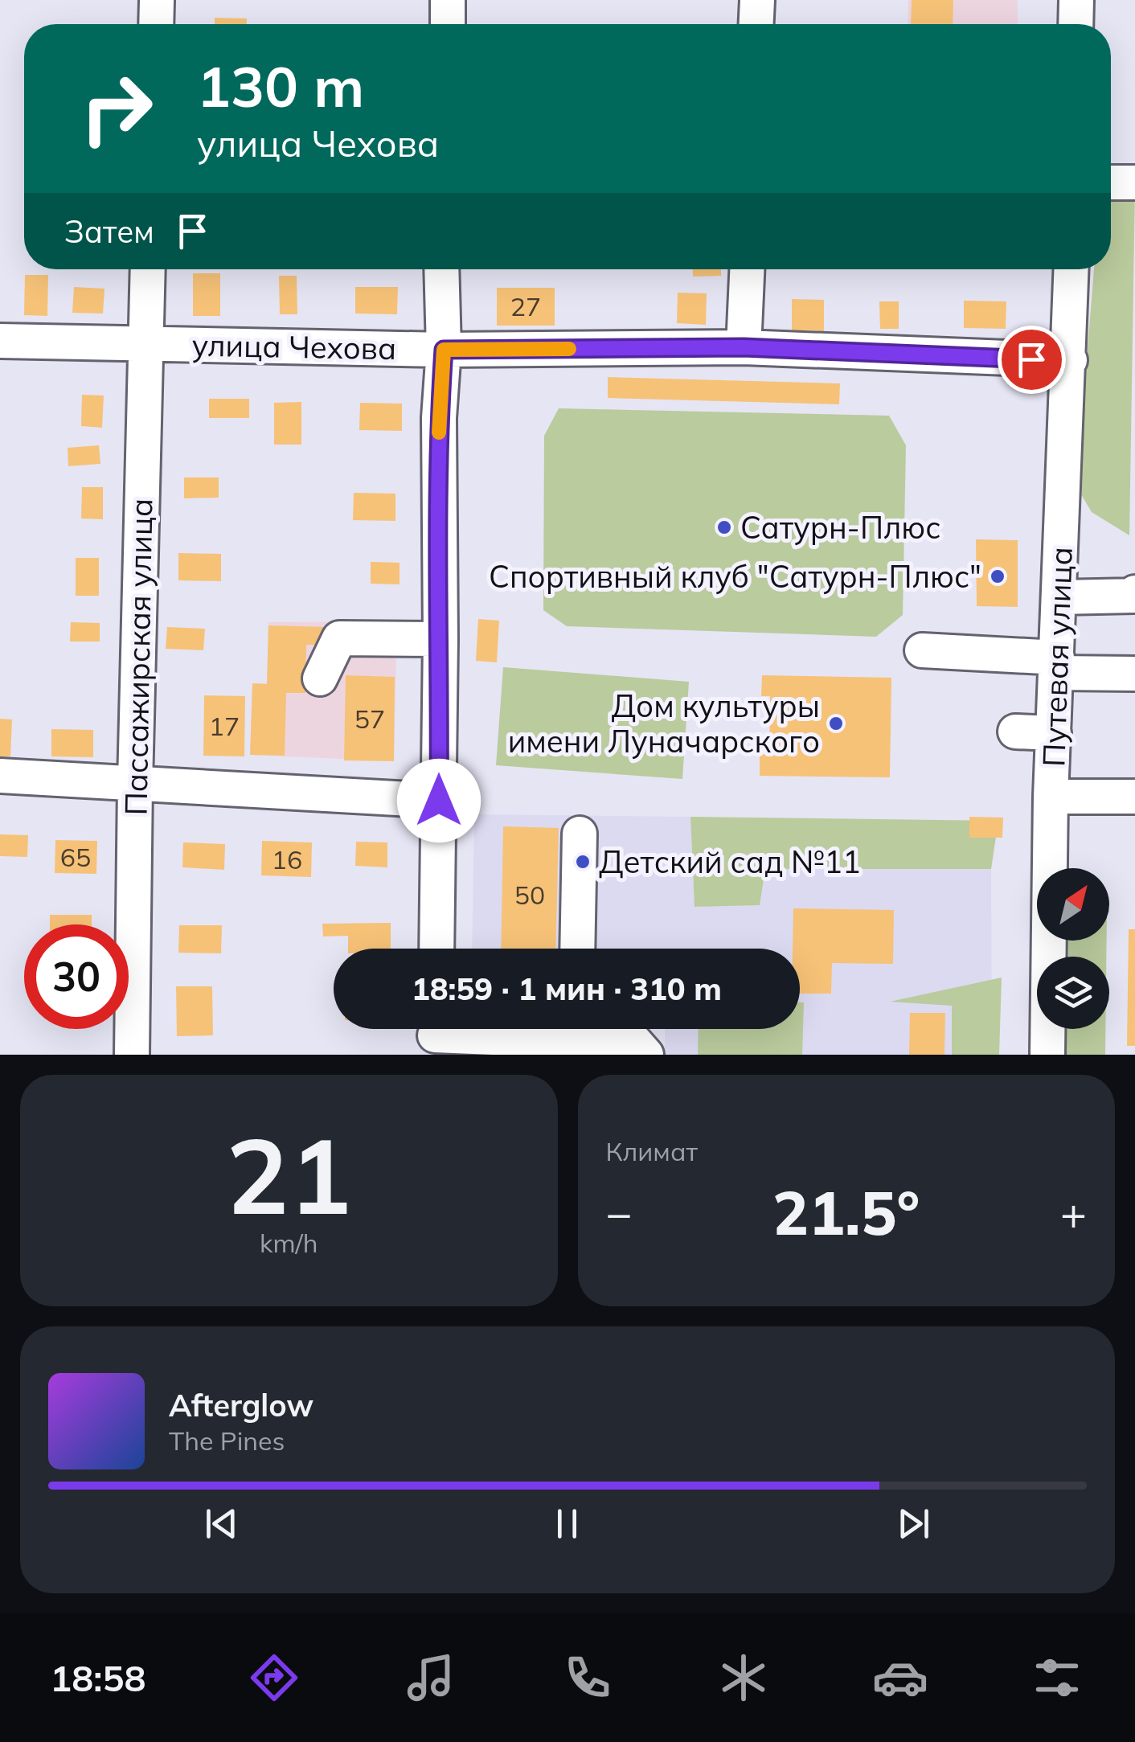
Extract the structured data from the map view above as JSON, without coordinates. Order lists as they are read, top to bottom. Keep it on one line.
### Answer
{"streets":{"street":["улица Чехова","Пассажирская улица","Путевая улица"]},"crossings":[["улица Чехова","Пассажирская улица"],["улица Чехова","Путевая улица"]],"places":["Сатурн-Плюс","Спортивный клуб \"Сатурн-Плюс\"","Дом культуры имени Луначарского","Детский сад №11"],"house_numbers":["27","57","17","65","16","50"],"north":"top right","page":{"turn":["130 m","улица Чехова"],"then":"Затем","limit":"30","trip":"18:59 · 1 мин · 310 m","tile":[["21","km/h"],"Климат"],"heat":["−","21.5°","+"],"song":["Afterglow","The Pines"],"tabs":"18:58"}}
